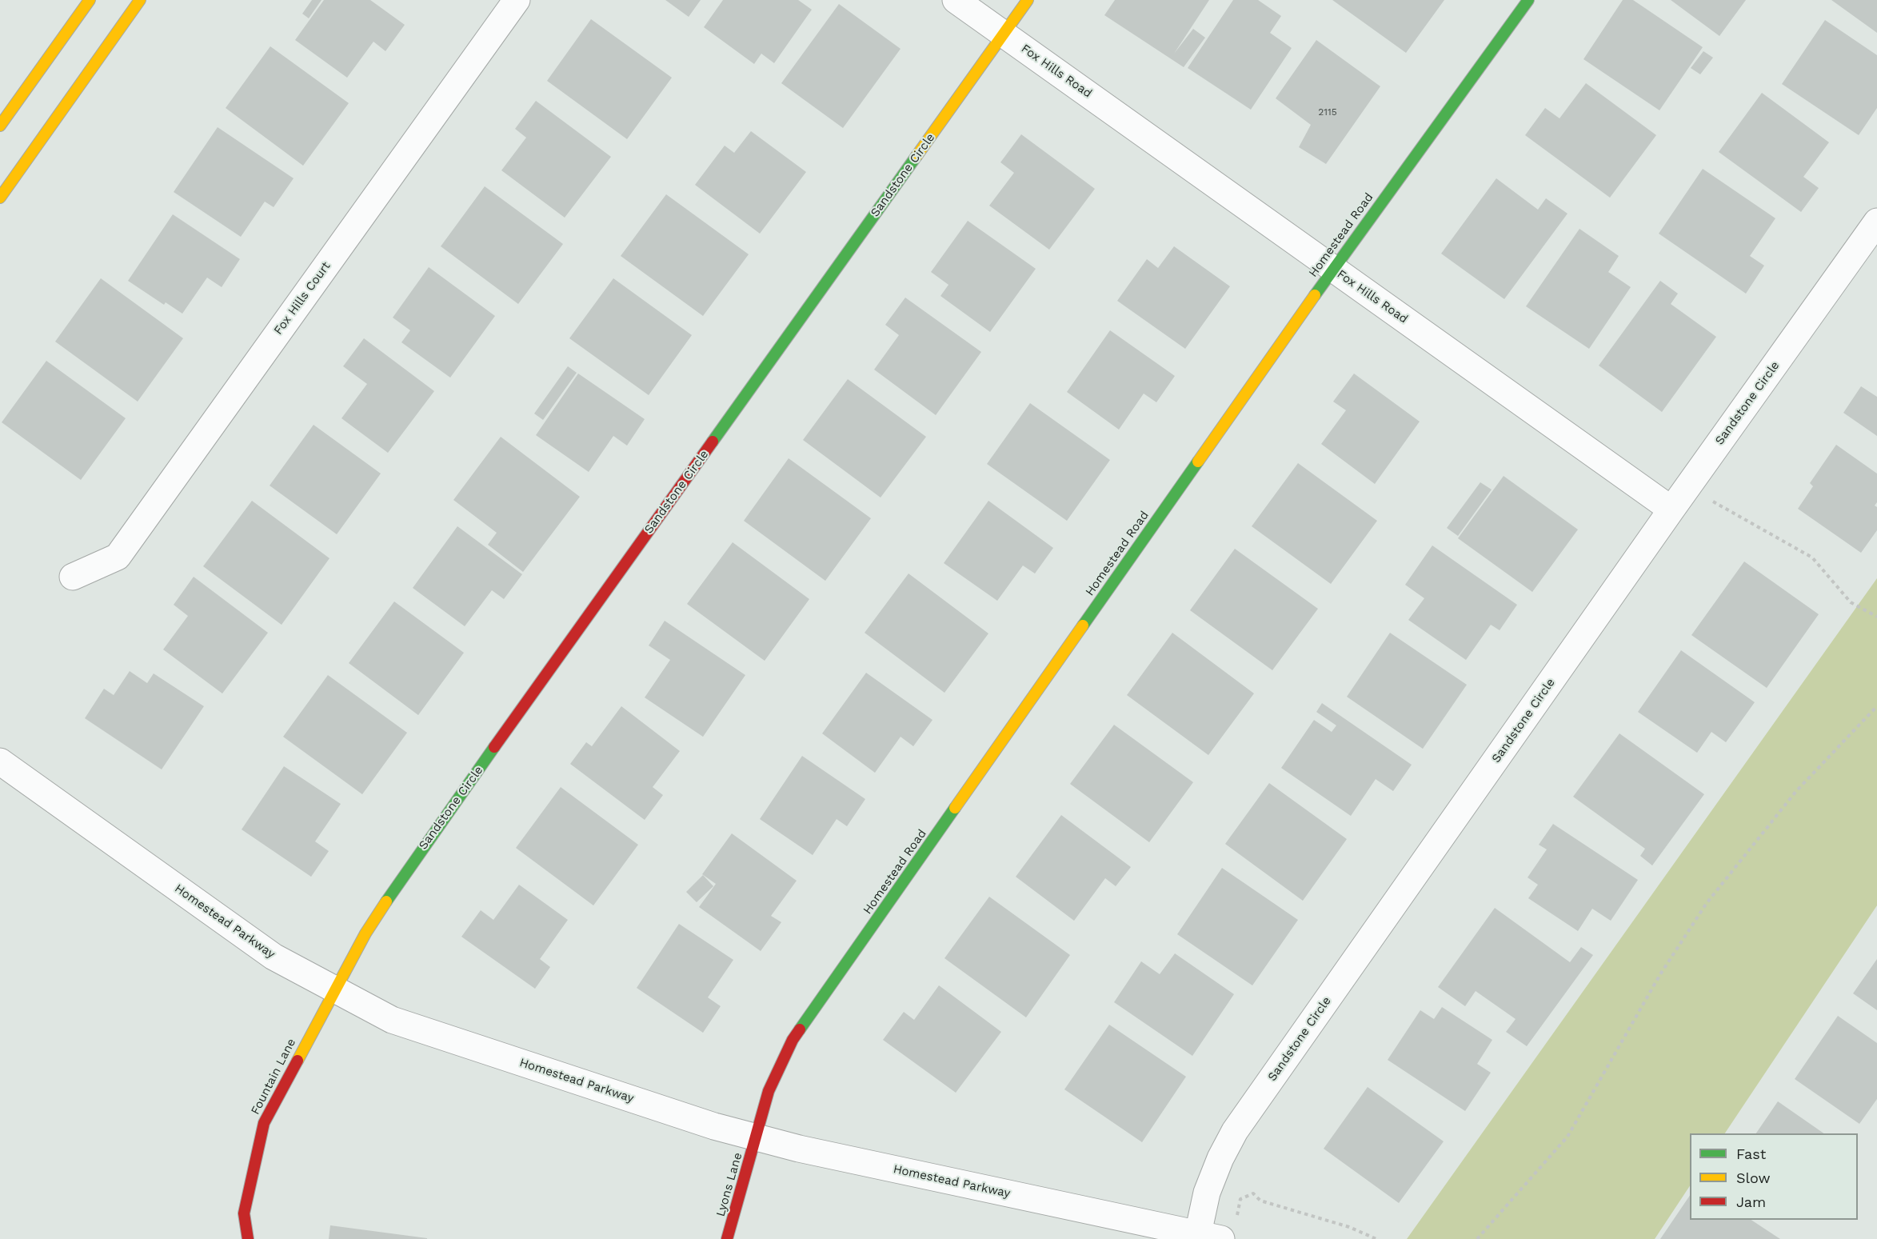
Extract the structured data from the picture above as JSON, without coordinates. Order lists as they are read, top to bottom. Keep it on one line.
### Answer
{"streets":{"street":["Fox Hills Road","Sandstone Circle","Homestead Road","Fox Hills Court","Homestead Parkway","Fountain Lane","Lyons Lane"]},"crossings":[["Fox Hills Road","Sandstone Circle"],["Fox Hills Road","Homestead Road"],["Sandstone Circle","Homestead Parkway"],["Sandstone Circle","Fountain Lane"],["Homestead Road","Homestead Parkway"],["Homestead Road","Lyons Lane"],["Homestead Parkway","Fountain Lane"],["Homestead Parkway","Lyons Lane"]],"house_numbers":["2115"],"legend":["Fast","Slow","Jam"]}
